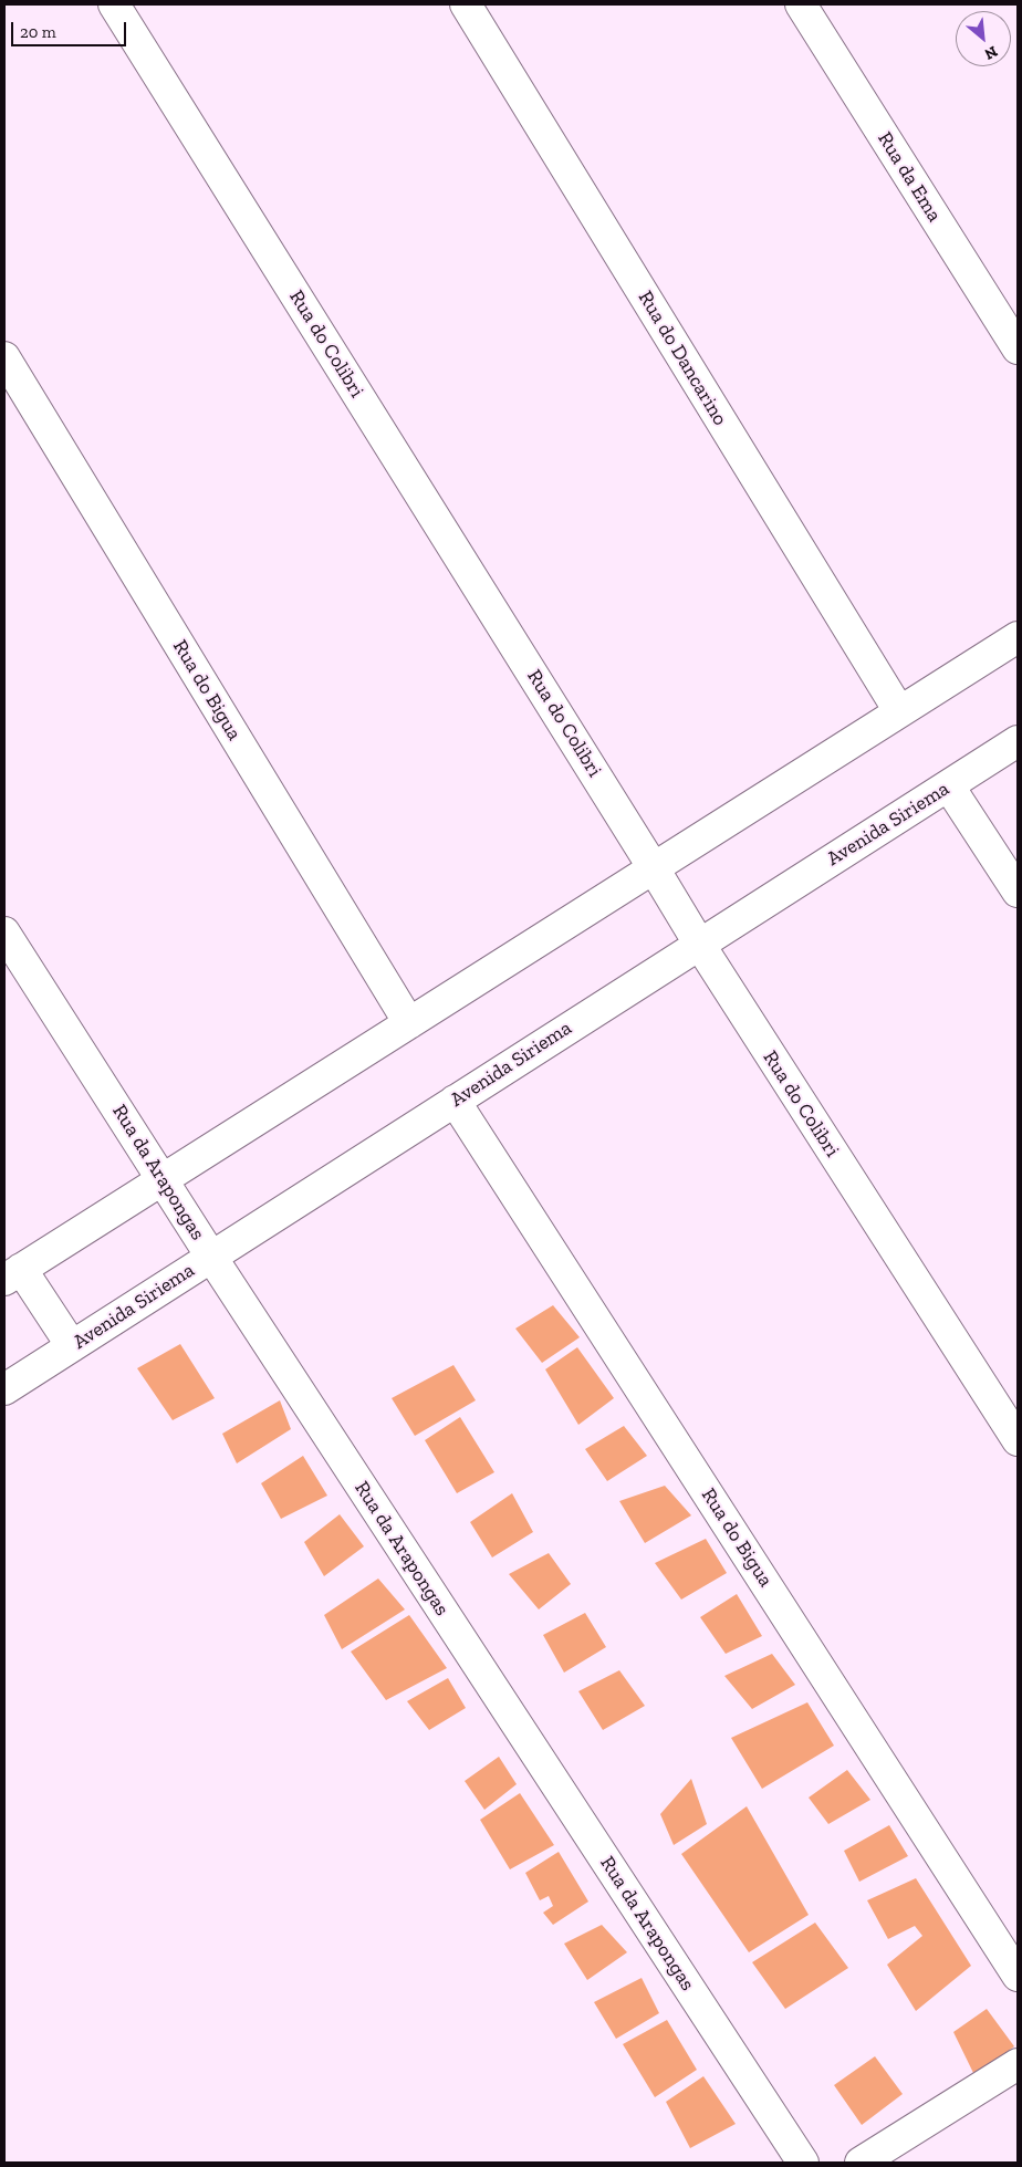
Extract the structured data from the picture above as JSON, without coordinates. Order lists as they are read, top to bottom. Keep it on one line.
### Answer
{"streets":{"street":["Rua da Ema","Rua do Colibri","Rua do Dancarino","Rua do Bigua","Avenida Siriema","Rua da Arapongas"]},"crossings":[["Rua do Colibri","Avenida Siriema"],["Rua do Bigua","Avenida Siriema"],["Avenida Siriema","Rua da Arapongas"]],"scale_bar":"20 m","north":"bottom right"}
